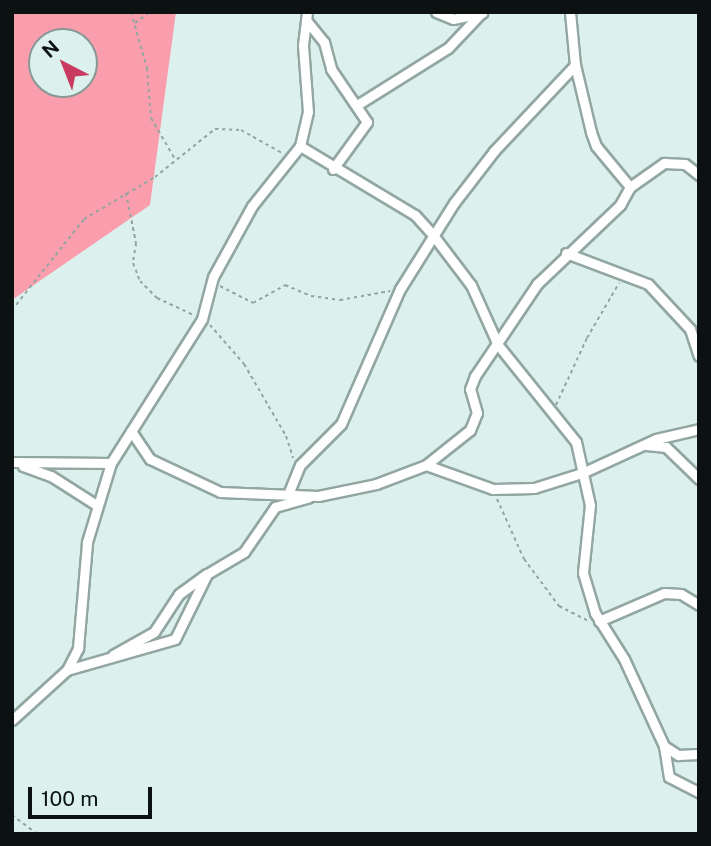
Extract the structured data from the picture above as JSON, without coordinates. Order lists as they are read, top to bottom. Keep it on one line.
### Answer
{"scale_bar":"100 m","north":"top left"}
